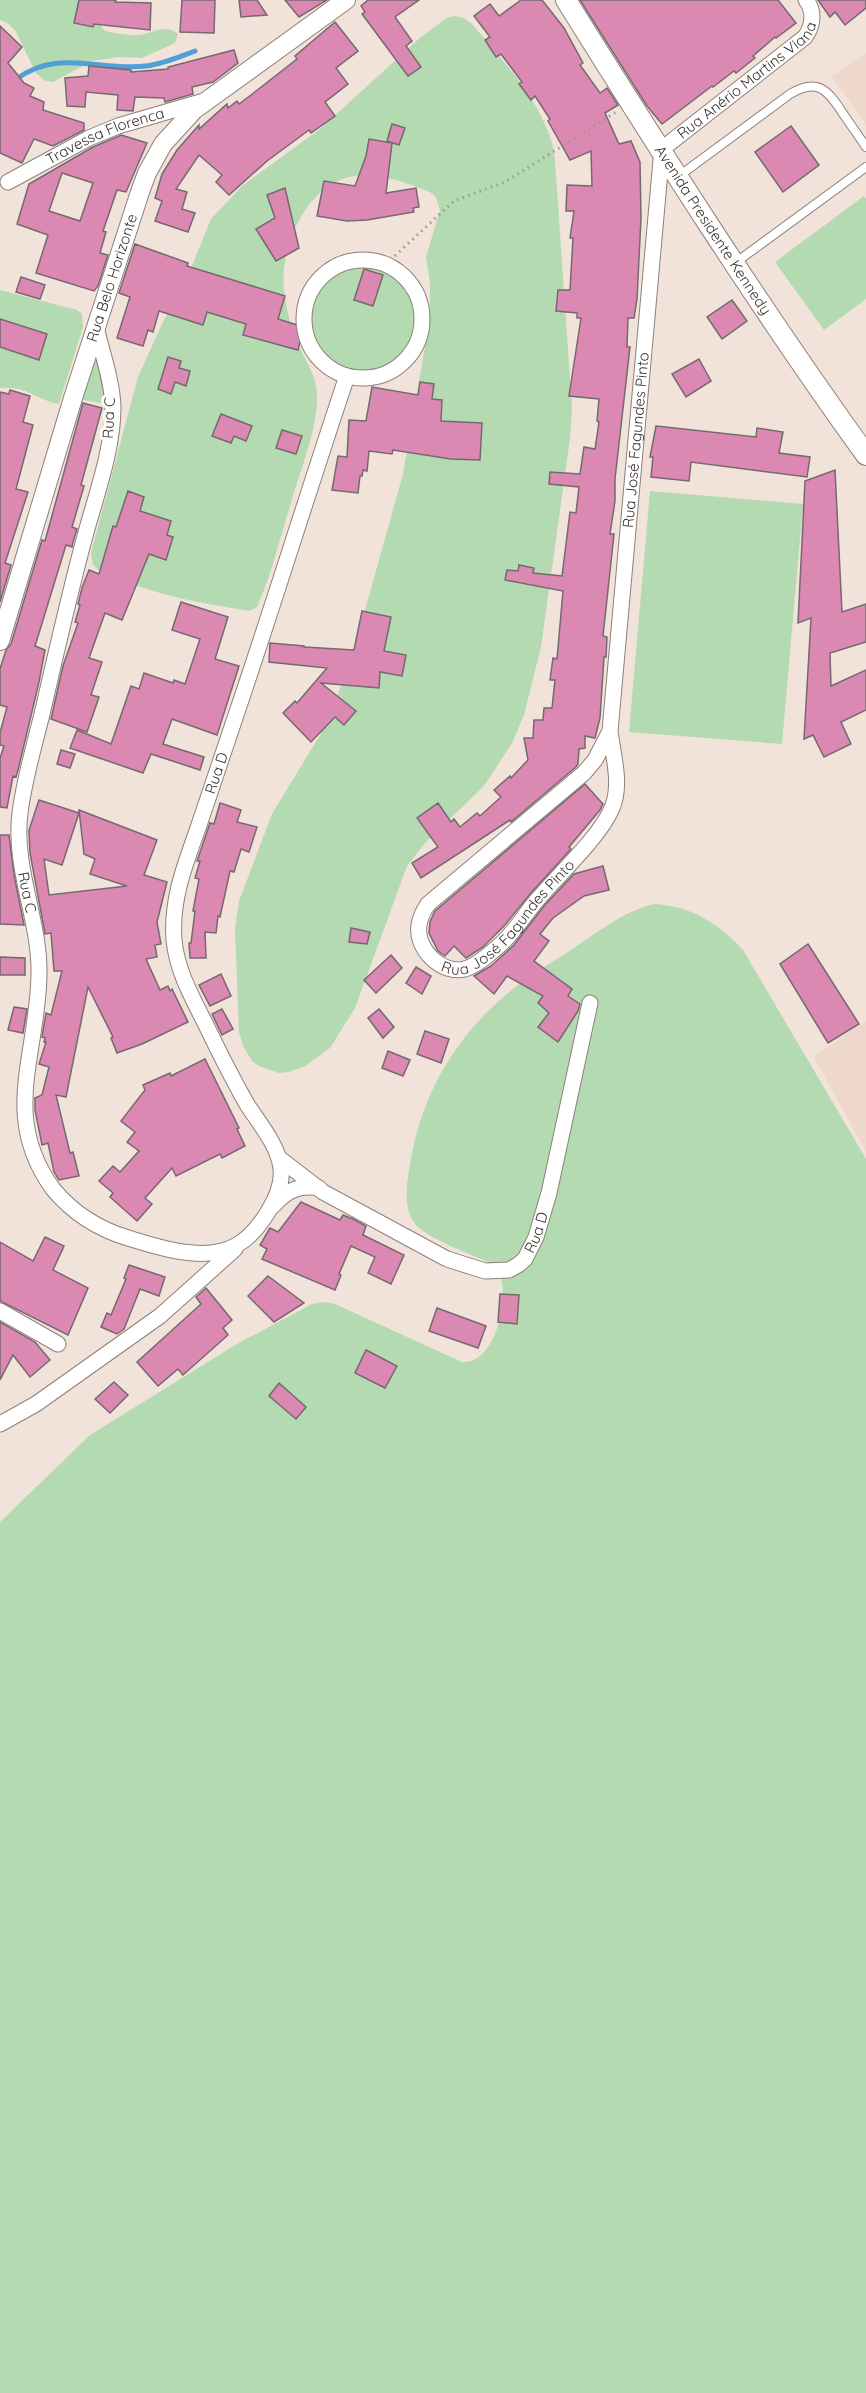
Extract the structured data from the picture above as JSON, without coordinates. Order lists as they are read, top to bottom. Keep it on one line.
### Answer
{"streets":{"main road":["Avenida Presidente Kennedy"],"street":["Rua Anério Martins Viana","Travessa Florenca","Rua Belo Horizonte","Rua C","Rua José Fagundes Pinto","Rua D"]},"crossings":[["Rua Anério Martins Viana","Avenida Presidente Kennedy"],["Rua Anério Martins Viana","Rua José Fagundes Pinto"],["Travessa Florenca","Rua Belo Horizonte"],["Avenida Presidente Kennedy","Rua José Fagundes Pinto"],["Rua Belo Horizonte","Rua C"]]}
